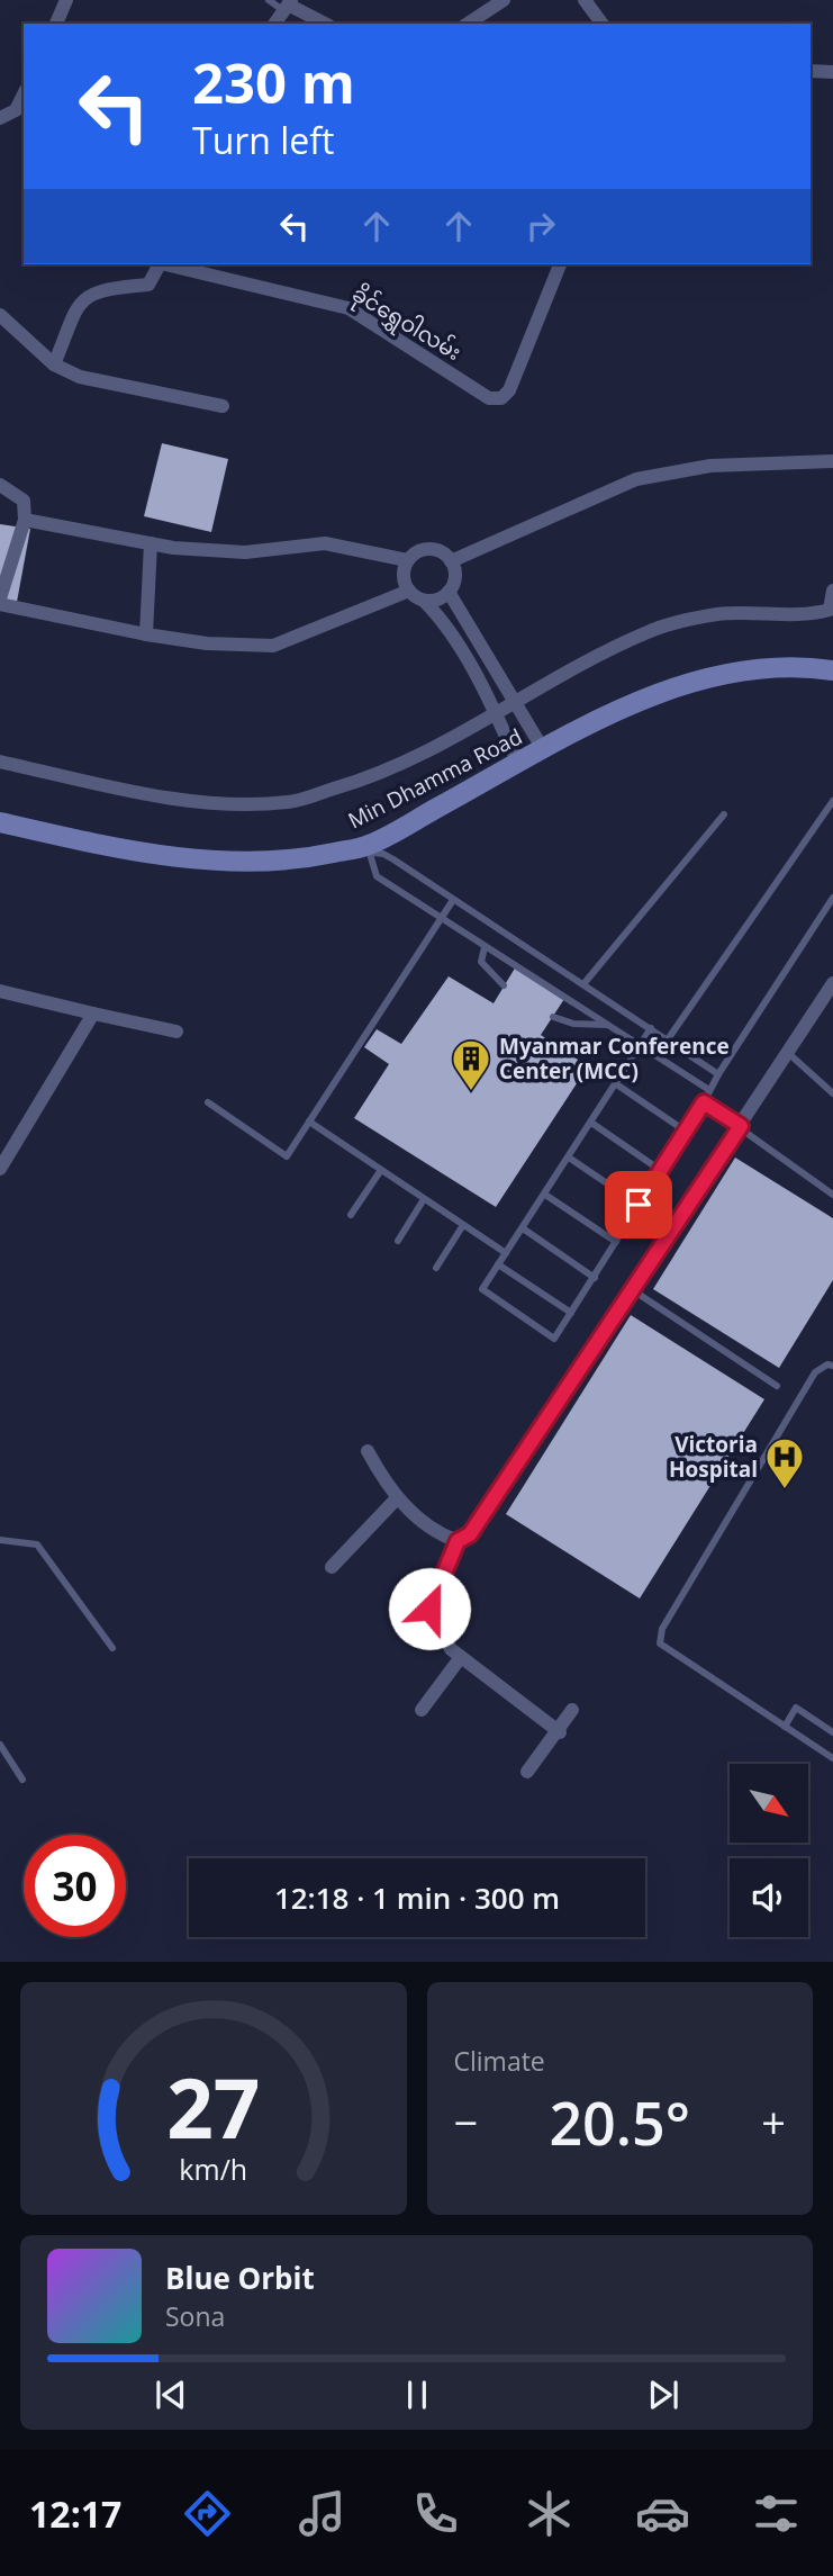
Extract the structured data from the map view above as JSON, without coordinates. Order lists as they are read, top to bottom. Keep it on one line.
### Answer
{"streets":{"main road":["Min Dhamma Road"],"street":["ခိုင်ရွှေဝါလမ်း"]},"places":{"building":["Myanmar Conference Center (MCC)"],"hospital":["Victoria Hospital"]},"north":"bottom right","page":{"turn":["230 m","Turn left"],"limit":"30","trip":"12:18 · 1 min · 300 m","tile":"Climate","heat":["−","20.5°","+"],"song":["Blue Orbit","Sona"],"tabs":"12:17","gauge":["27","km/h"]}}
